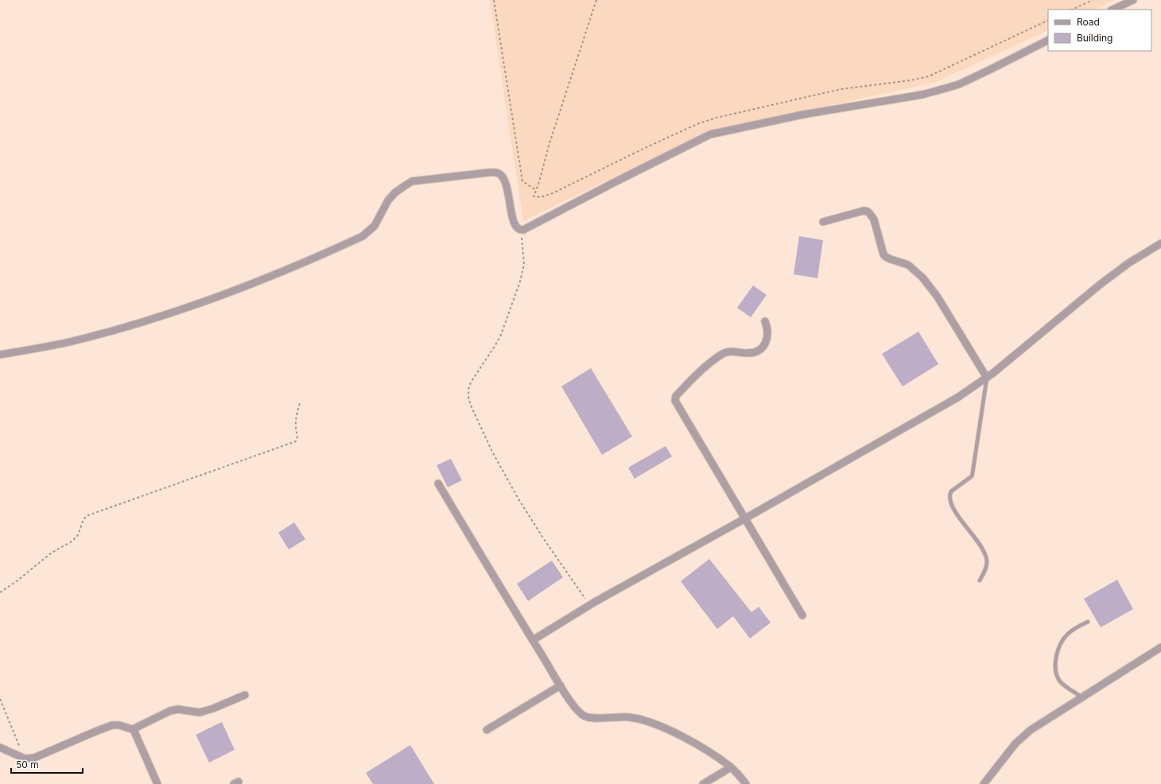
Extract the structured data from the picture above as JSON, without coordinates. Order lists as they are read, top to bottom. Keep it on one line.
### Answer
{"legend":["Road","Building"],"scale_bar":"50 m"}
